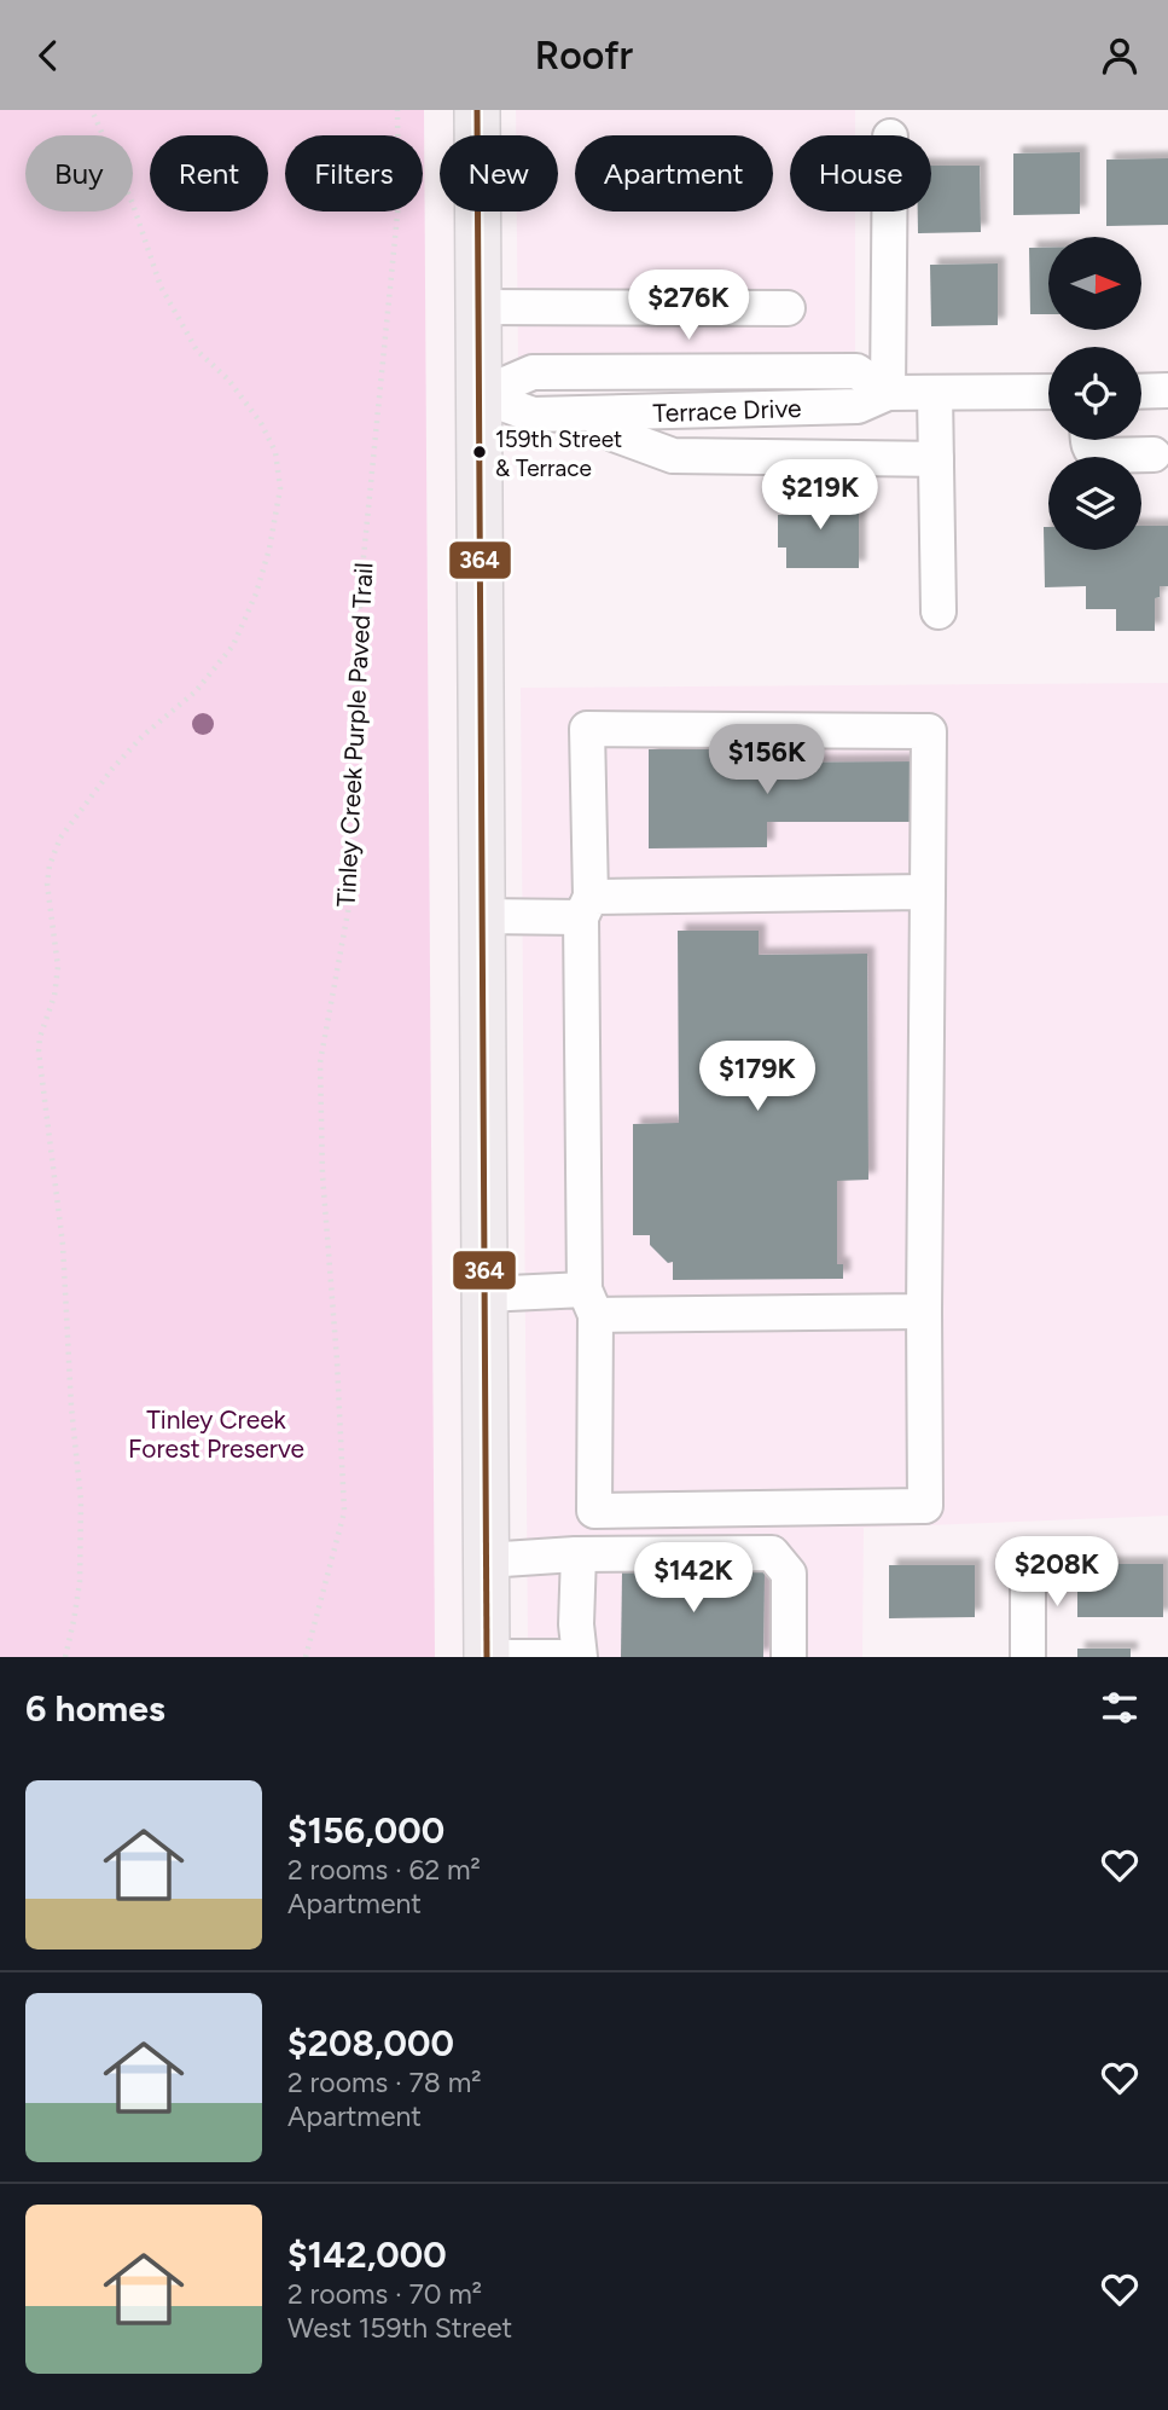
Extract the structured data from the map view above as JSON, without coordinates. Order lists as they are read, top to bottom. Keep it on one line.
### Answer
{"streets":{"street":["Terrace Drive"],"path":["Tinley Creek Purple Paved Trail"]},"parks":["Tinley Creek Forest Preserve"],"places":["159th Street & Terrace"],"lines":["transit line 364"],"north":"right","page":{"header":"Roofr","chip":["Buy","Rent","Filters","New","Apartment","House"],"price":["$276K","$219K","$156K","$179K","$208K","$142K"],"heading":"6 homes","list":[{"name":"$156,000","note":"2 rooms · 62 m² · Apartment"},{"name":"$208,000","note":"2 rooms · 78 m² · Apartment"},{"name":"$142,000","note":"2 rooms · 70 m² · West 159th Street"}]}}
